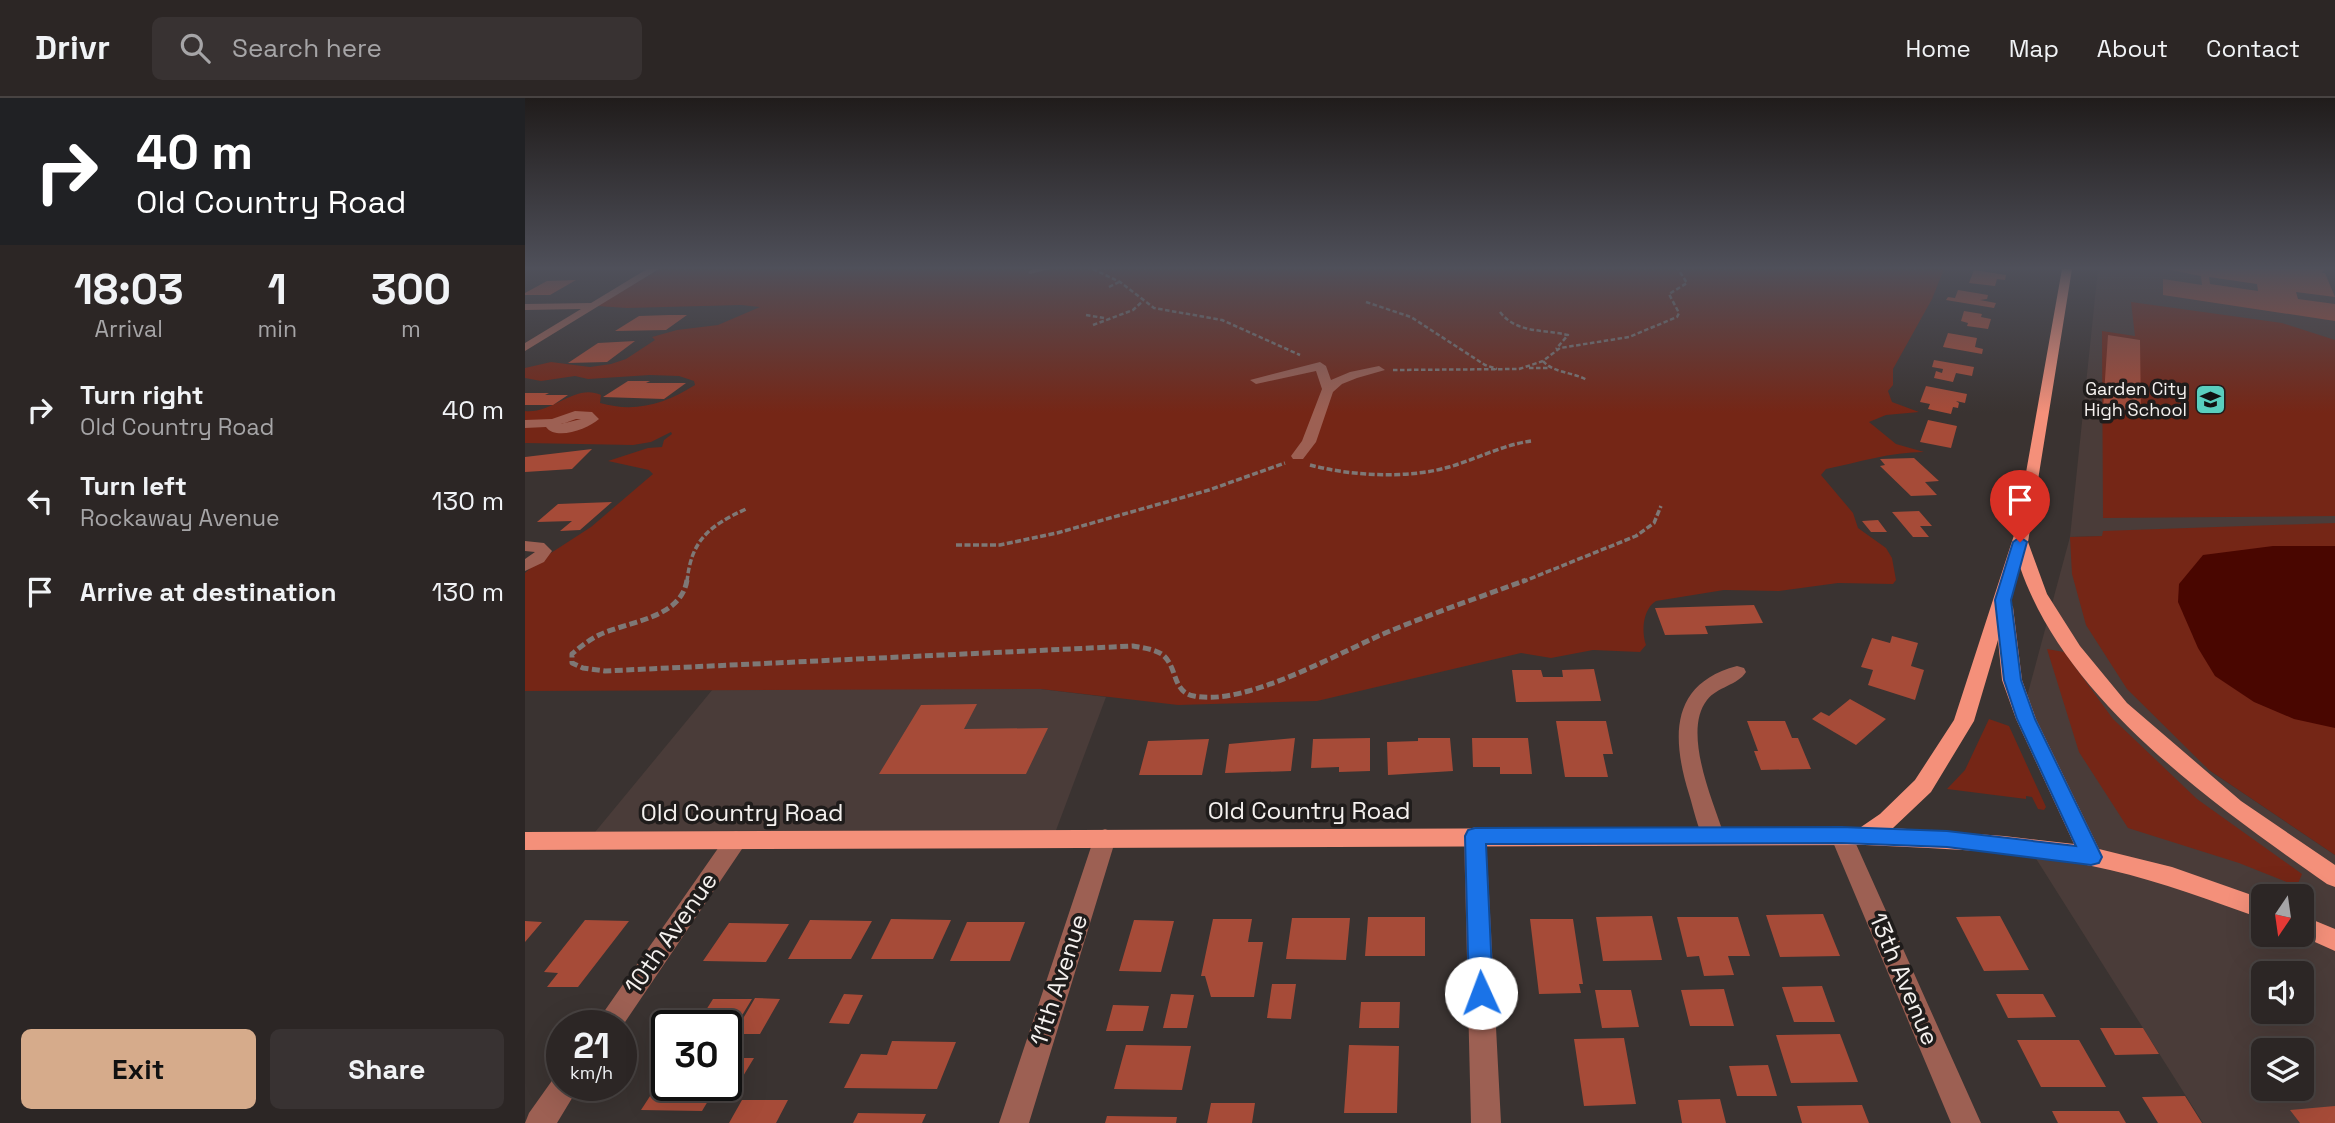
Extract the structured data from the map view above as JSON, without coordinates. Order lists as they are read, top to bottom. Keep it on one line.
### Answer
{"streets":{"main road":["Old Country Road"],"street":["10th Avenue","13th Avenue","11th Avenue"]},"crossings":[["Old Country Road","10th Avenue"],["Old Country Road","13th Avenue"],["Old Country Road","11th Avenue"]],"places":{"school or university":["Garden City High School"]},"north":"bottom","page":{"header":"Drivr","search":"Search here","nav":["Home","Map","About","Contact"],"turn":["40 m","Old Country Road"],"eta":["18:03","Arrival","1","min","300","m"],"list":[{"name":"Turn right","note":"Old Country Road","value":"40 m"},{"name":"Turn left","note":"Rockaway Avenue","value":"130 m"},{"name":"Arrive at destination","value":"130 m"}],"speed":"21 km/h","limit":"30","buttons":["Exit","Share"]}}
